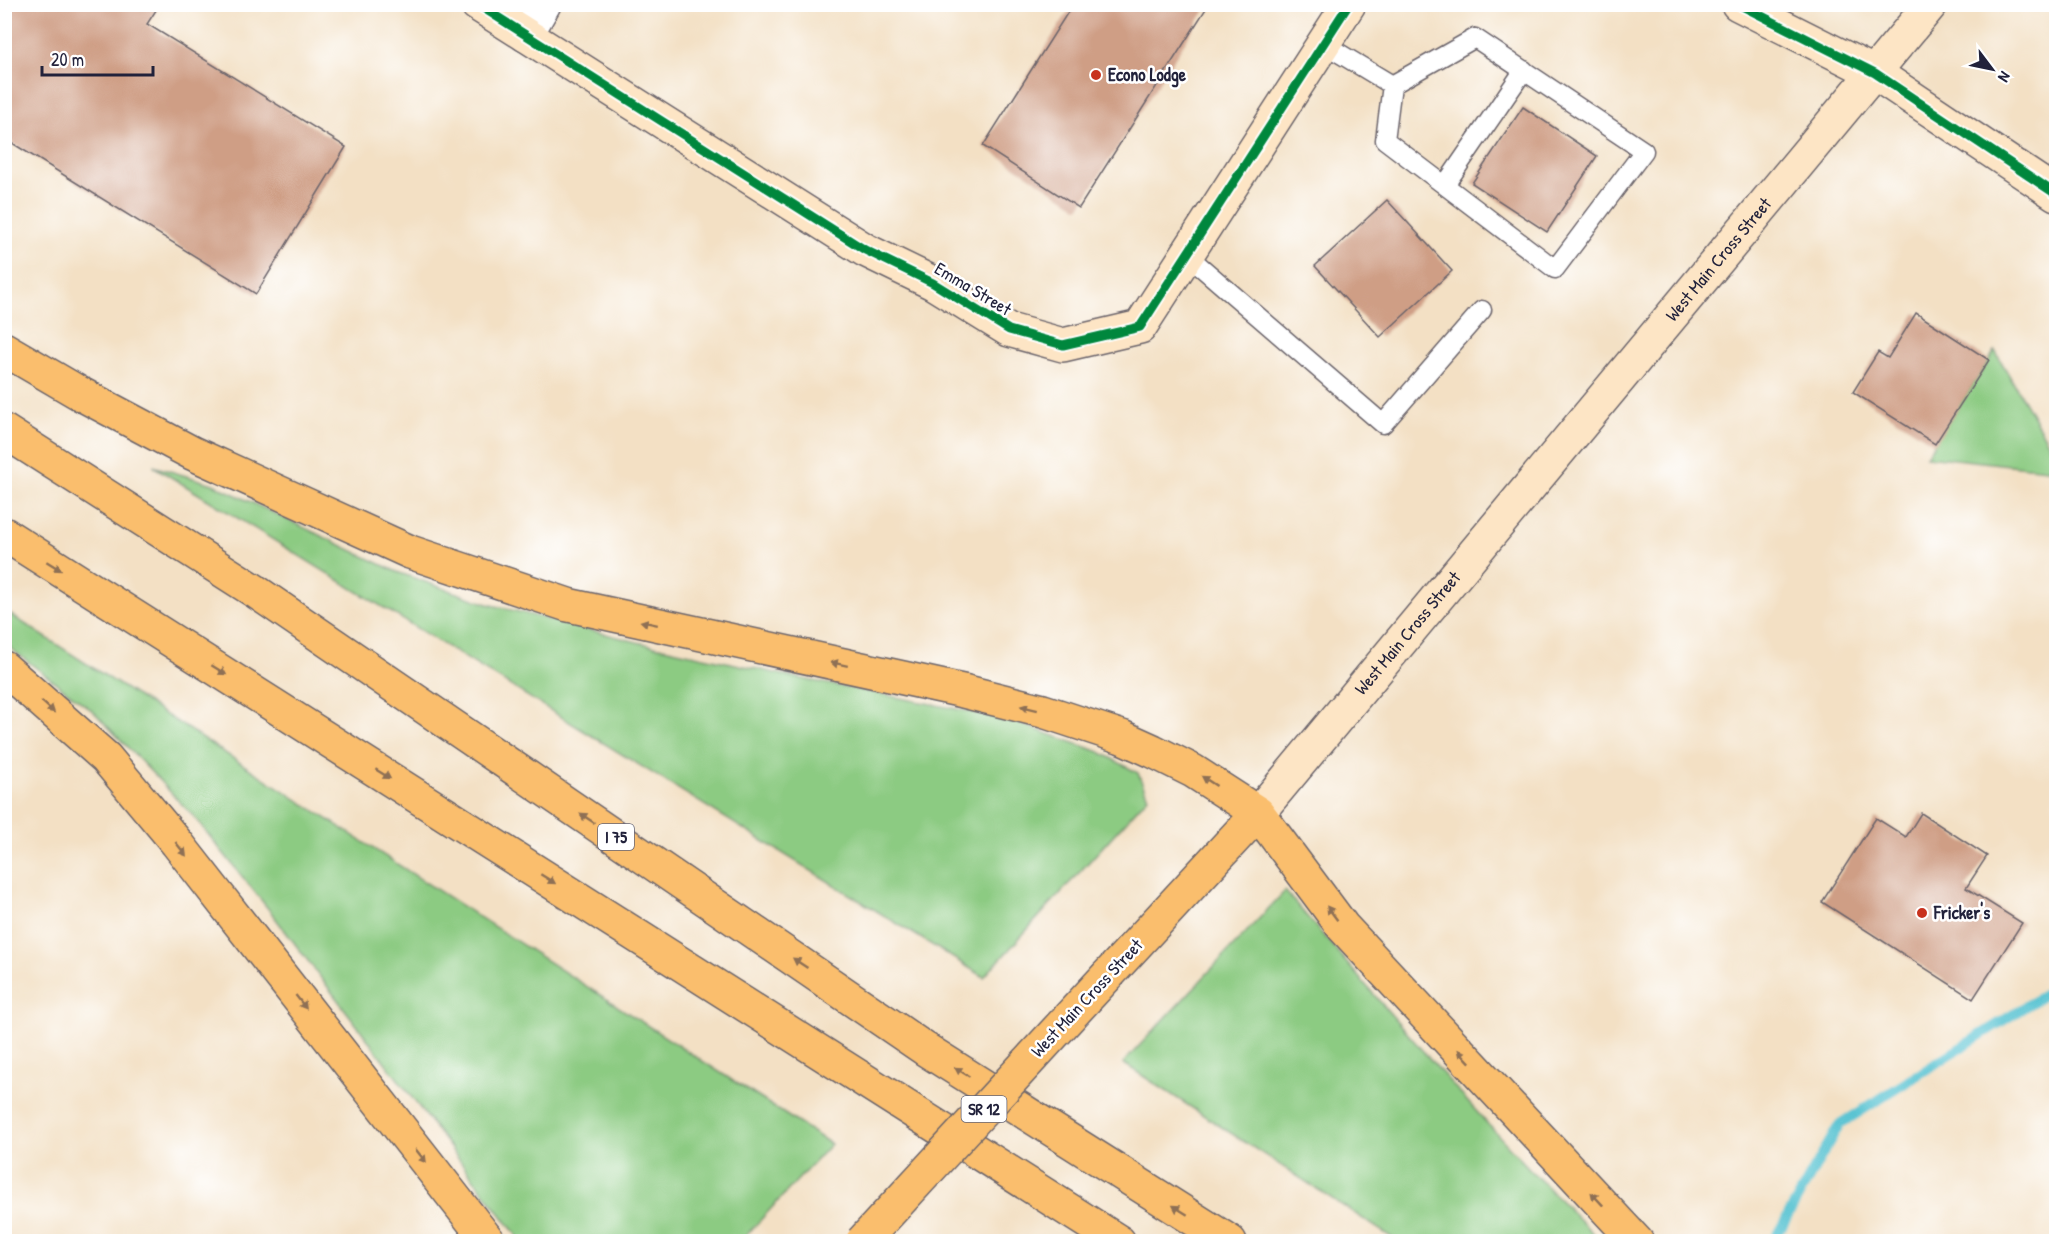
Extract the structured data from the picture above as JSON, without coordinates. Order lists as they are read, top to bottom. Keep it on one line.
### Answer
{"streets":{"highway":["West Main Cross Street","I 75","SR 12"],"street":["Emma Street"]},"places":["Econo Lodge","Fricker's"],"scale_bar":"20 m","north":"bottom right"}
